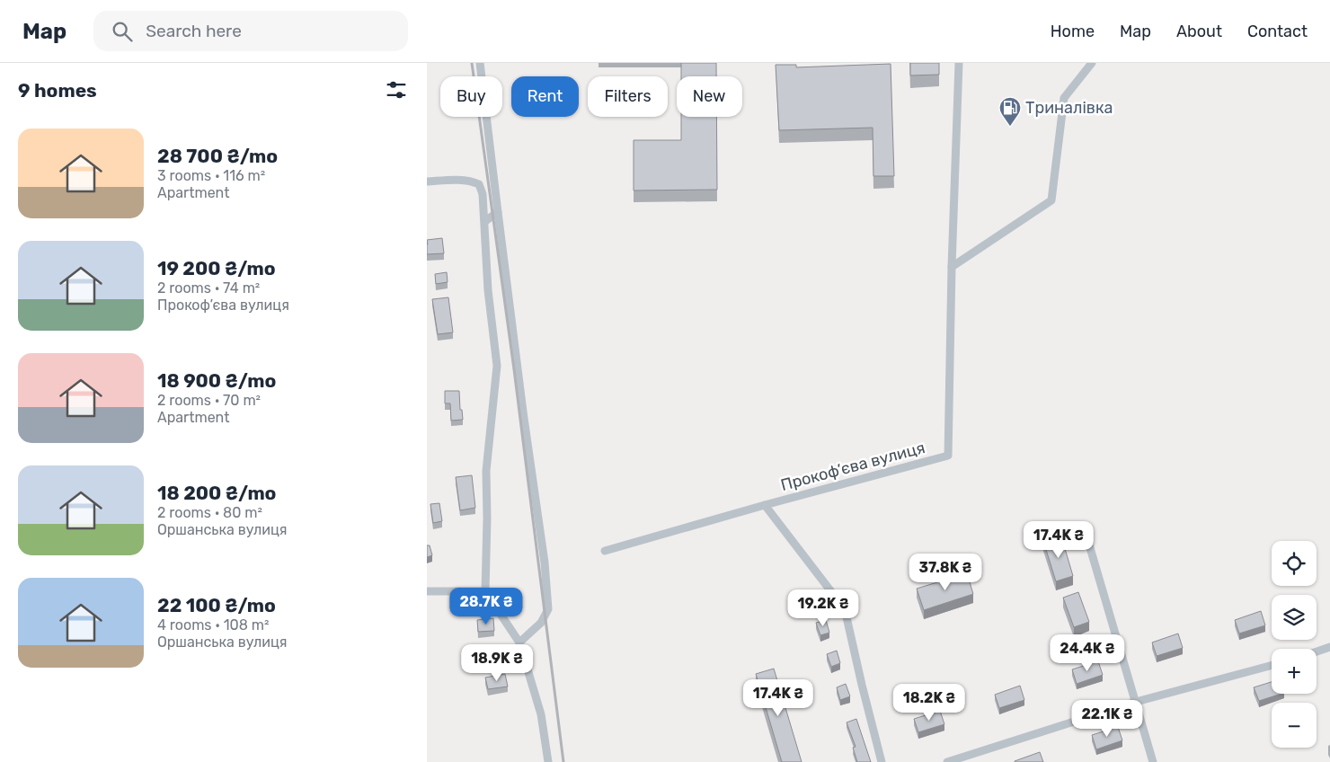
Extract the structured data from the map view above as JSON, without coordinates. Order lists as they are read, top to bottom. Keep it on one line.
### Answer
{"streets":{"street":["Прокоф’єва вулиця"]},"places":{"fuel station":["Триналівка"]},"page":{"header":"Map","search":"Search here","nav":["Home","Map","About","Contact"],"heading":"9 homes","chip":["Buy","Rent","Filters","New"],"list":[{"name":"28 700 ₴/mo","note":"3 rooms · 116 m² · Apartment"},{"name":"19 200 ₴/mo","note":"2 rooms · 74 m² · Прокоф’єва вулиця"},{"name":"18 900 ₴/mo","note":"2 rooms · 70 m² · Apartment"},{"name":"18 200 ₴/mo","note":"2 rooms · 80 m² · Оршанська вулиця"},{"name":"22 100 ₴/mo","note":"4 rooms · 108 m² · Оршанська вулиця"}],"price":["17.4K ₴","37.8K ₴","28.7K ₴","19.2K ₴","24.4K ₴","18.9K ₴","17.4K ₴","18.2K ₴","22.1K ₴"],"map_buttons":["+","−"]}}
